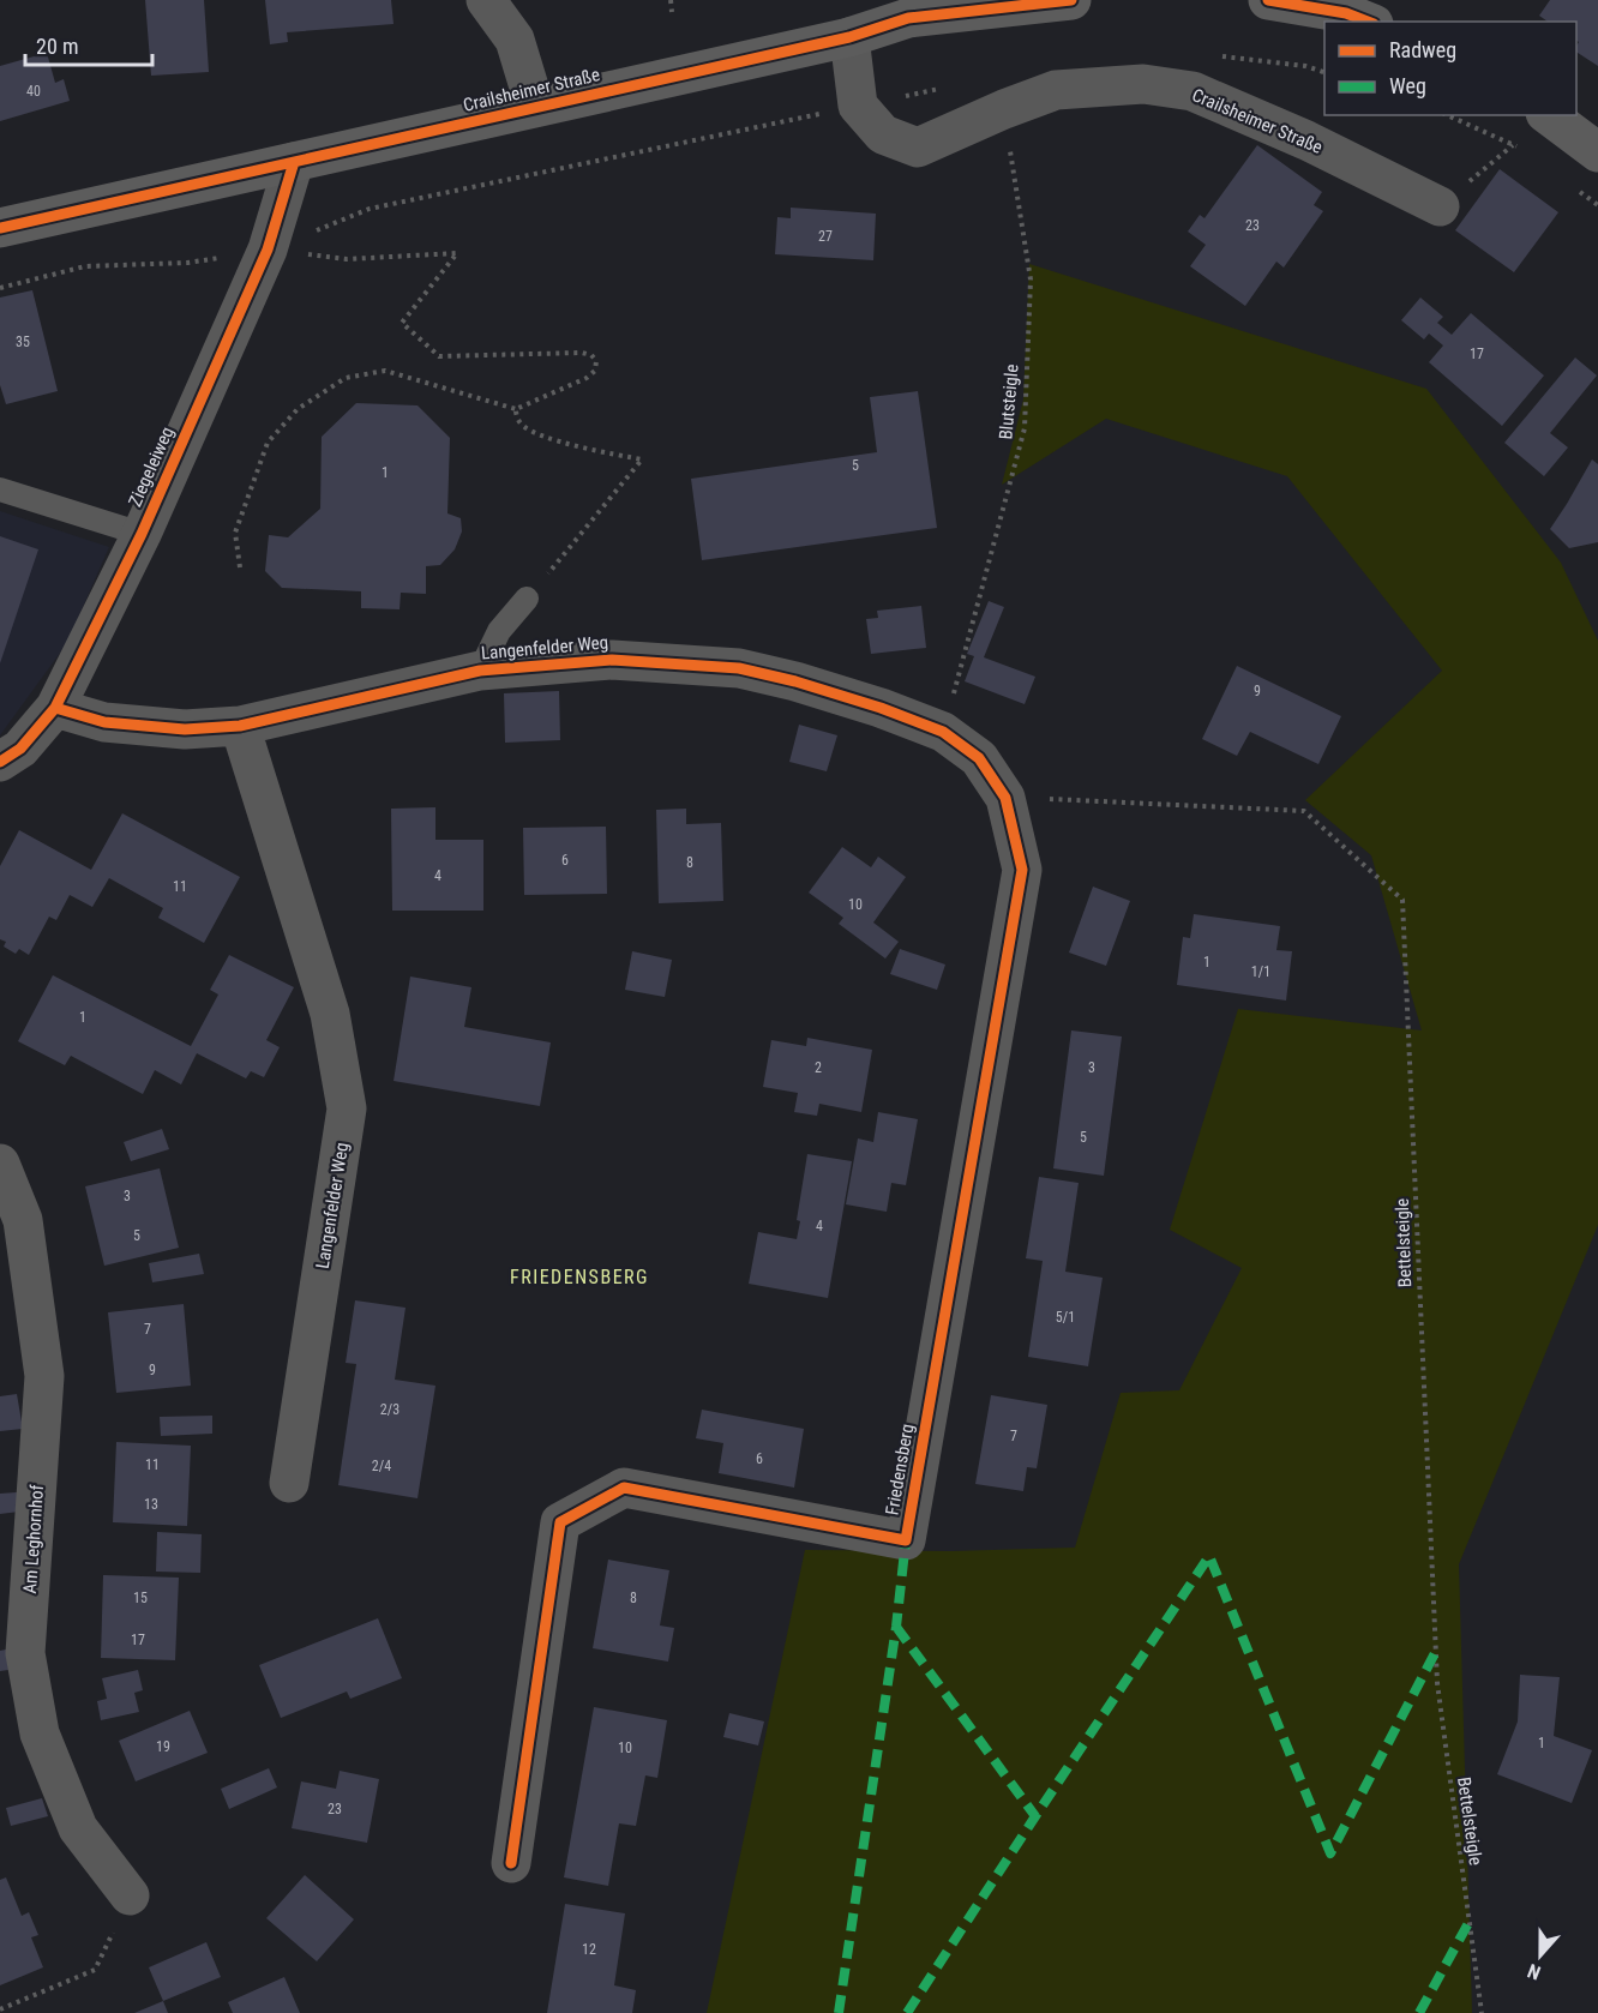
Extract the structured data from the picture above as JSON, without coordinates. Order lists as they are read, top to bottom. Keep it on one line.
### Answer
{"streets":{"main road":["Crailsheimer Straße"],"street":["Ziegeleiweg","Langenfelder Weg","Friedensberg","Am Leghornhof"],"path":["Blutsteigle","Bettelsteigle"]},"crossings":[["Crailsheimer Straße","Blutsteigle"],["Crailsheimer Straße","Ziegeleiweg"],["Blutsteigle","Langenfelder Weg"],["Ziegeleiweg","Langenfelder Weg"],["Langenfelder Weg","Bettelsteigle"],["Langenfelder Weg","Friedensberg"],["Bettelsteigle","Friedensberg"]],"districts":["FRIEDENSBERG"],"house_numbers":["40","23","27","35","17","5","1","9","6","8","4","11","10","1","1/1","1","2","3","5","3","4","5","5/1","7","9","2/3","7","6","11","2/4","13","15","8","17","1","19","10","23","12"],"legend":["Radweg","Weg"],"scale_bar":"20 m","north":"bottom"}
